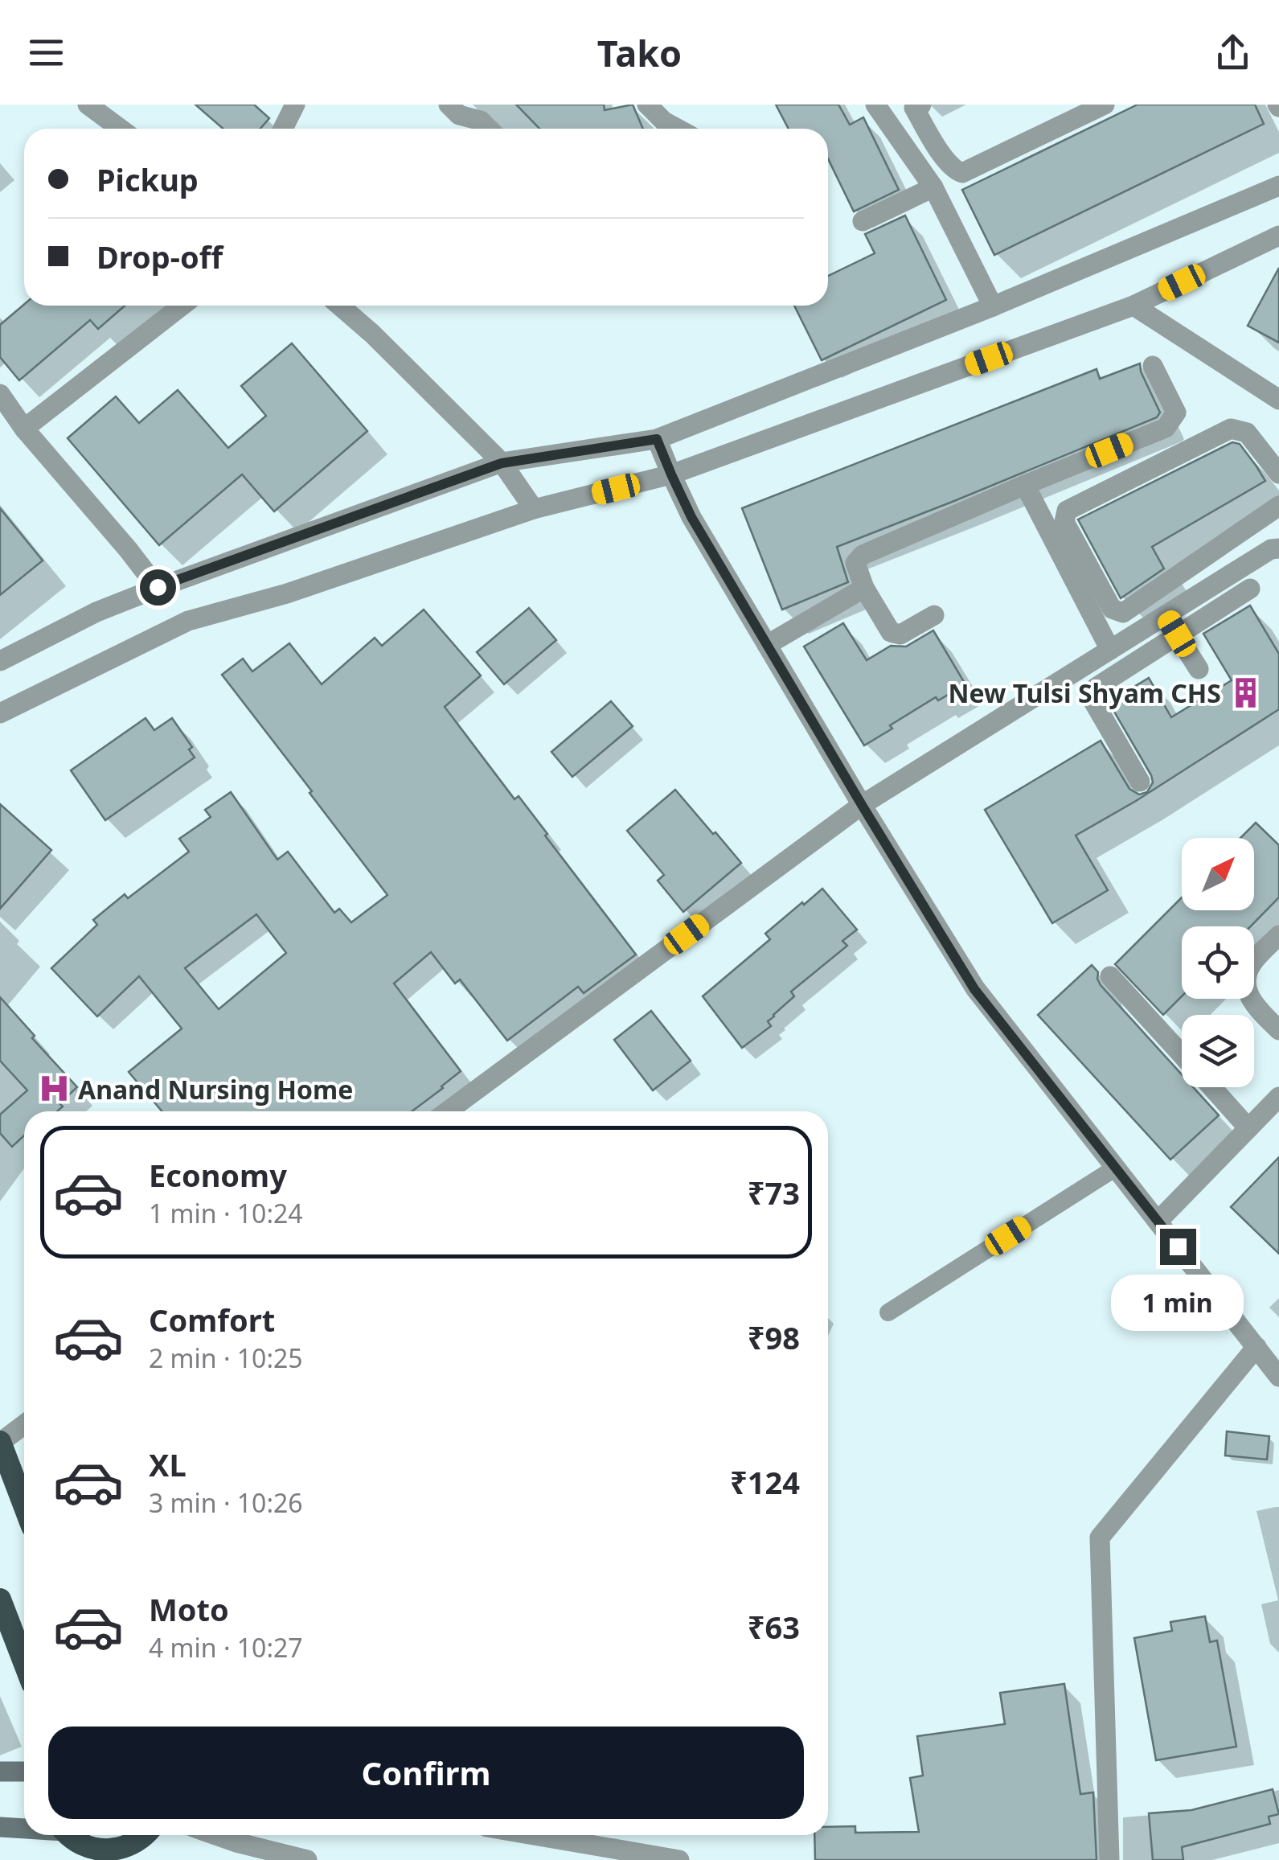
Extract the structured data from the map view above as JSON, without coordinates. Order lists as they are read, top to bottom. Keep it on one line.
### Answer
{"places":{"building":["New Tulsi Shyam CHS"],"hospital":["Anand Nursing Home"]},"north":"top right","page":{"header":"Tako","banner":["Pickup","Drop-off"],"list":[{"name":"Economy","note":"1 min · 10:24","value":"₹73"},{"name":"Comfort","note":"2 min · 10:25","value":"₹98"},{"name":"XL","note":"3 min · 10:26","value":"₹124"},{"name":"Moto","note":"4 min · 10:27","value":"₹63"}],"bubble":"1 min","buttons":"Confirm"}}
